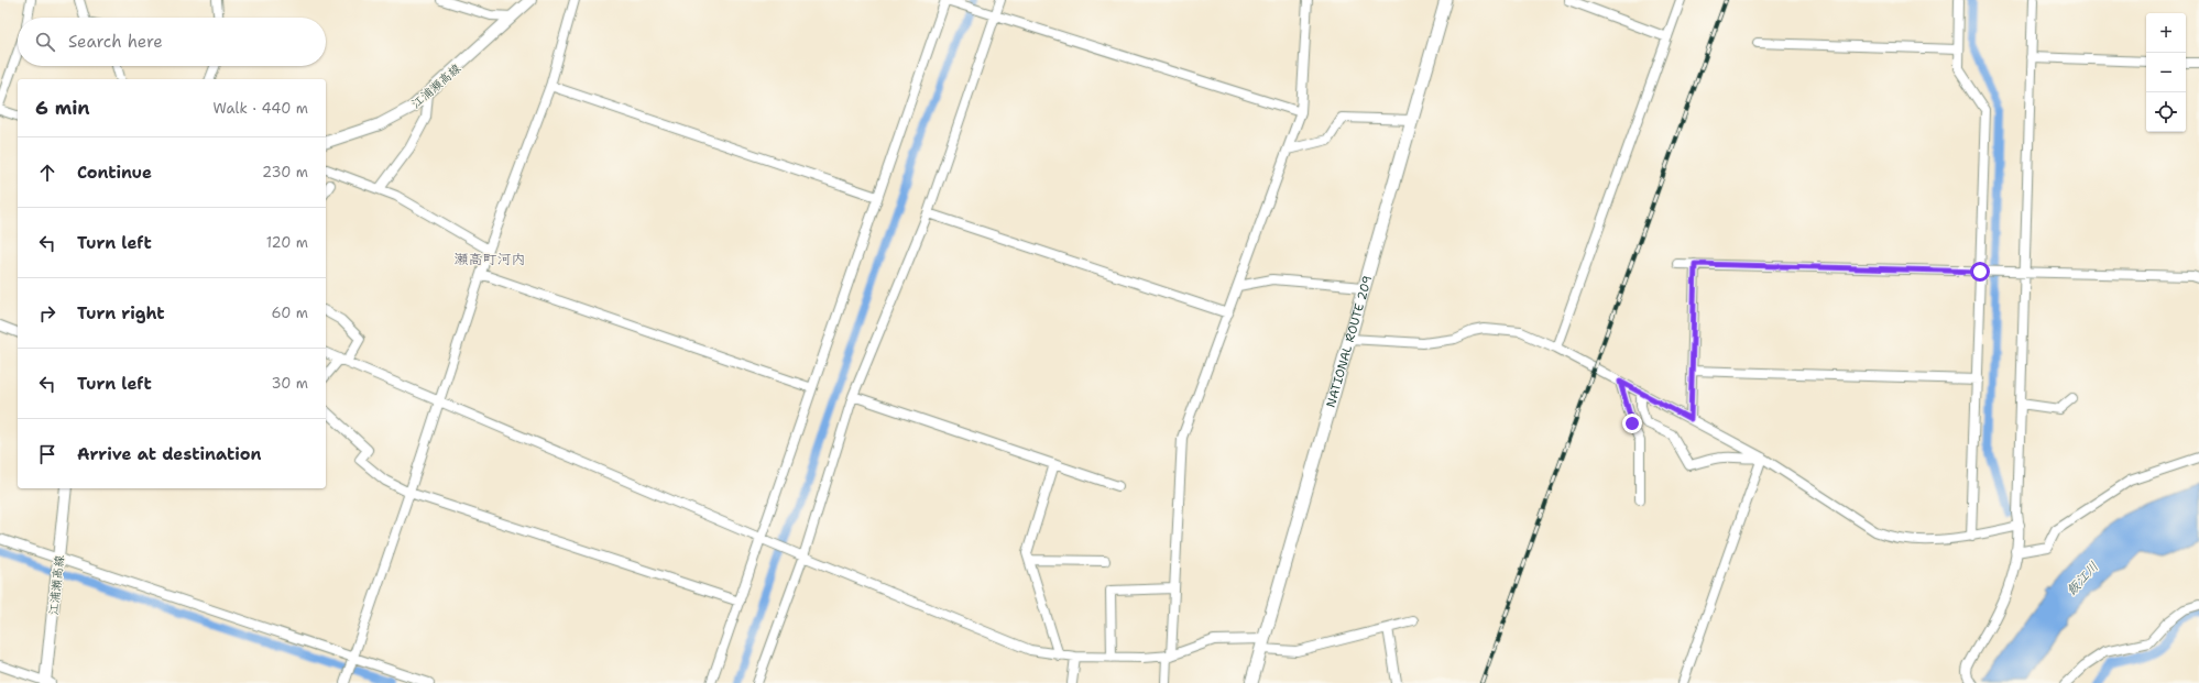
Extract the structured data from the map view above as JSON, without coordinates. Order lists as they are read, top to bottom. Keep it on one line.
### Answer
{"streets":{"highway":["NATIONAL ROUTE 209"],"main road":["江浦瀬高線"]},"districts":["瀬高町河内"],"water":["飯江川"],"page":{"map_buttons":["+","−"],"search":"Search here","heading":["6 min","Walk · 440 m"],"list":[["Continue","230 m"],["Turn left","120 m"],["Turn right","60 m"],["Turn left","30 m"],"Arrive at destination"]}}
